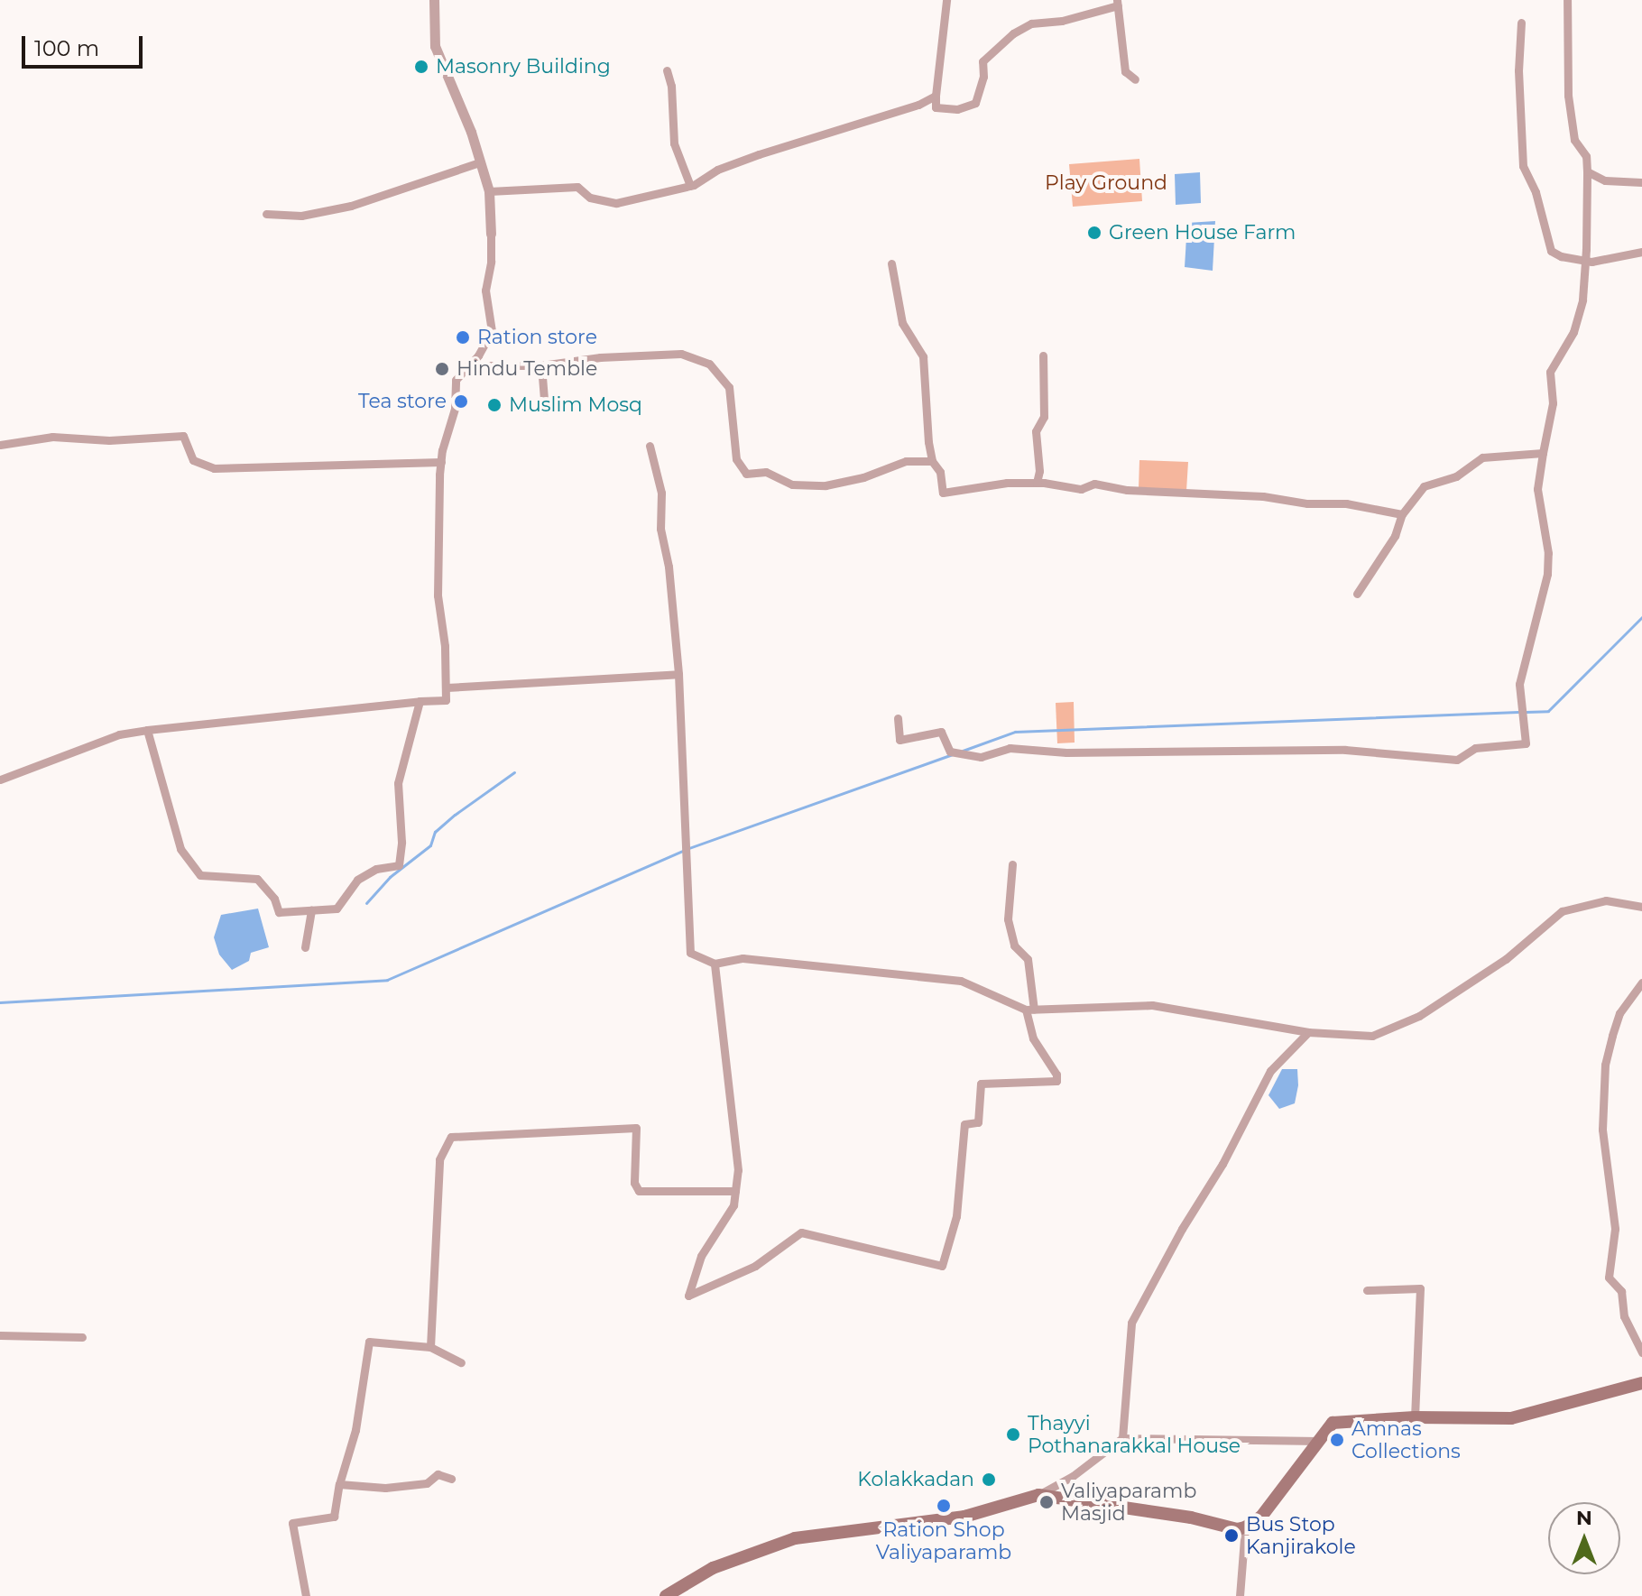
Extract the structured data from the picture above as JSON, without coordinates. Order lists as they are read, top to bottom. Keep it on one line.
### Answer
{"parks":["Play Ground"],"places":["Masonry Building","Green House Farm","Ration store","Hindu Temble","Tea store","Muslim Mosq","Thayyi Pothanarakkal House","Amnas Collections","Kolakkadan","Valiyaparamb Masjid","Ration Shop Valiyaparamb","Bus Stop Kanjirakole"],"scale_bar":"100 m","north":"top"}
